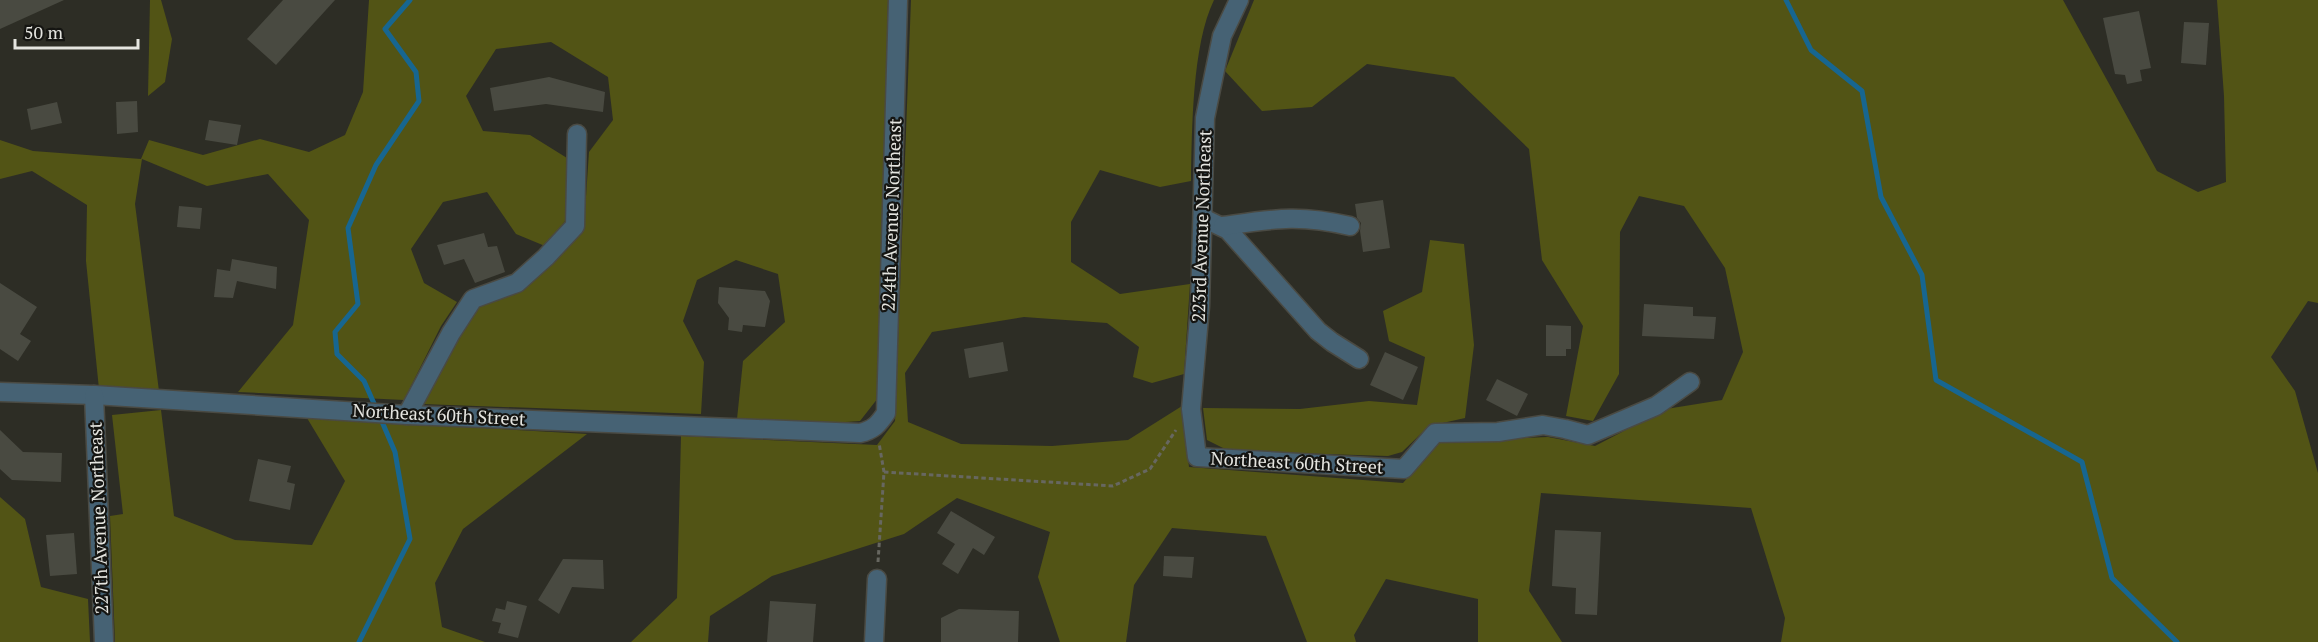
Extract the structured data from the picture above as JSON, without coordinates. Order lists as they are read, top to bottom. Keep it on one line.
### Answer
{"streets":{"street":["224th Avenue Northeast","223rd Avenue Northeast","Northeast 60th Street","227th Avenue Northeast"]},"crossings":[["224th Avenue Northeast","Northeast 60th Street"],["223rd Avenue Northeast","Northeast 60th Street"],["Northeast 60th Street","227th Avenue Northeast"]],"scale_bar":"50 m"}
